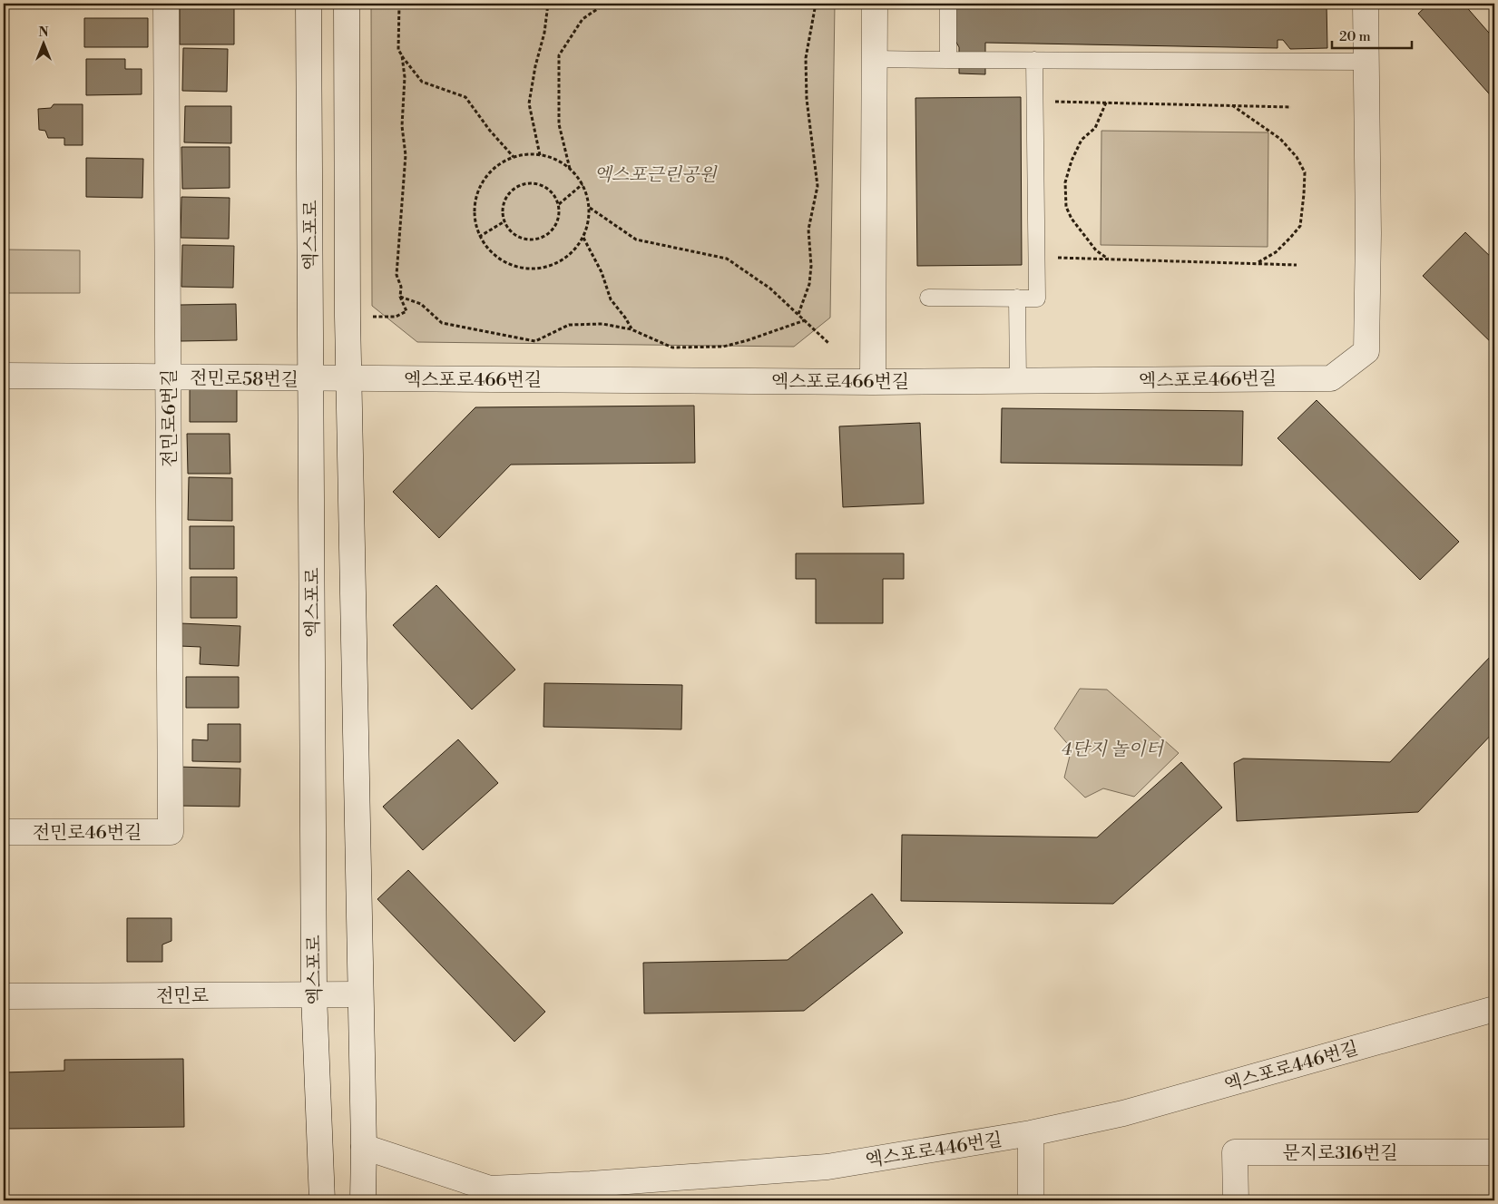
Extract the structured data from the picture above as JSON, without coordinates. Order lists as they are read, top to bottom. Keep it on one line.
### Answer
{"streets":{"street":["엑스포로","전민로58번길","엑스포로466번길","전민로6번길","전민로46번길","전민로","엑스포로446번길","문지로316번길"]},"crossings":[["엑스포로","전민로58번길"],["엑스포로","엑스포로466번길"],["엑스포로","전민로"],["엑스포로","엑스포로446번길"],["전민로58번길","엑스포로466번길"],["전민로58번길","전민로6번길"],["전민로6번길","전민로46번길"]],"parks":["엑스포근린공원","4단지 놀이터"],"scale_bar":"20 m","north":"top"}
